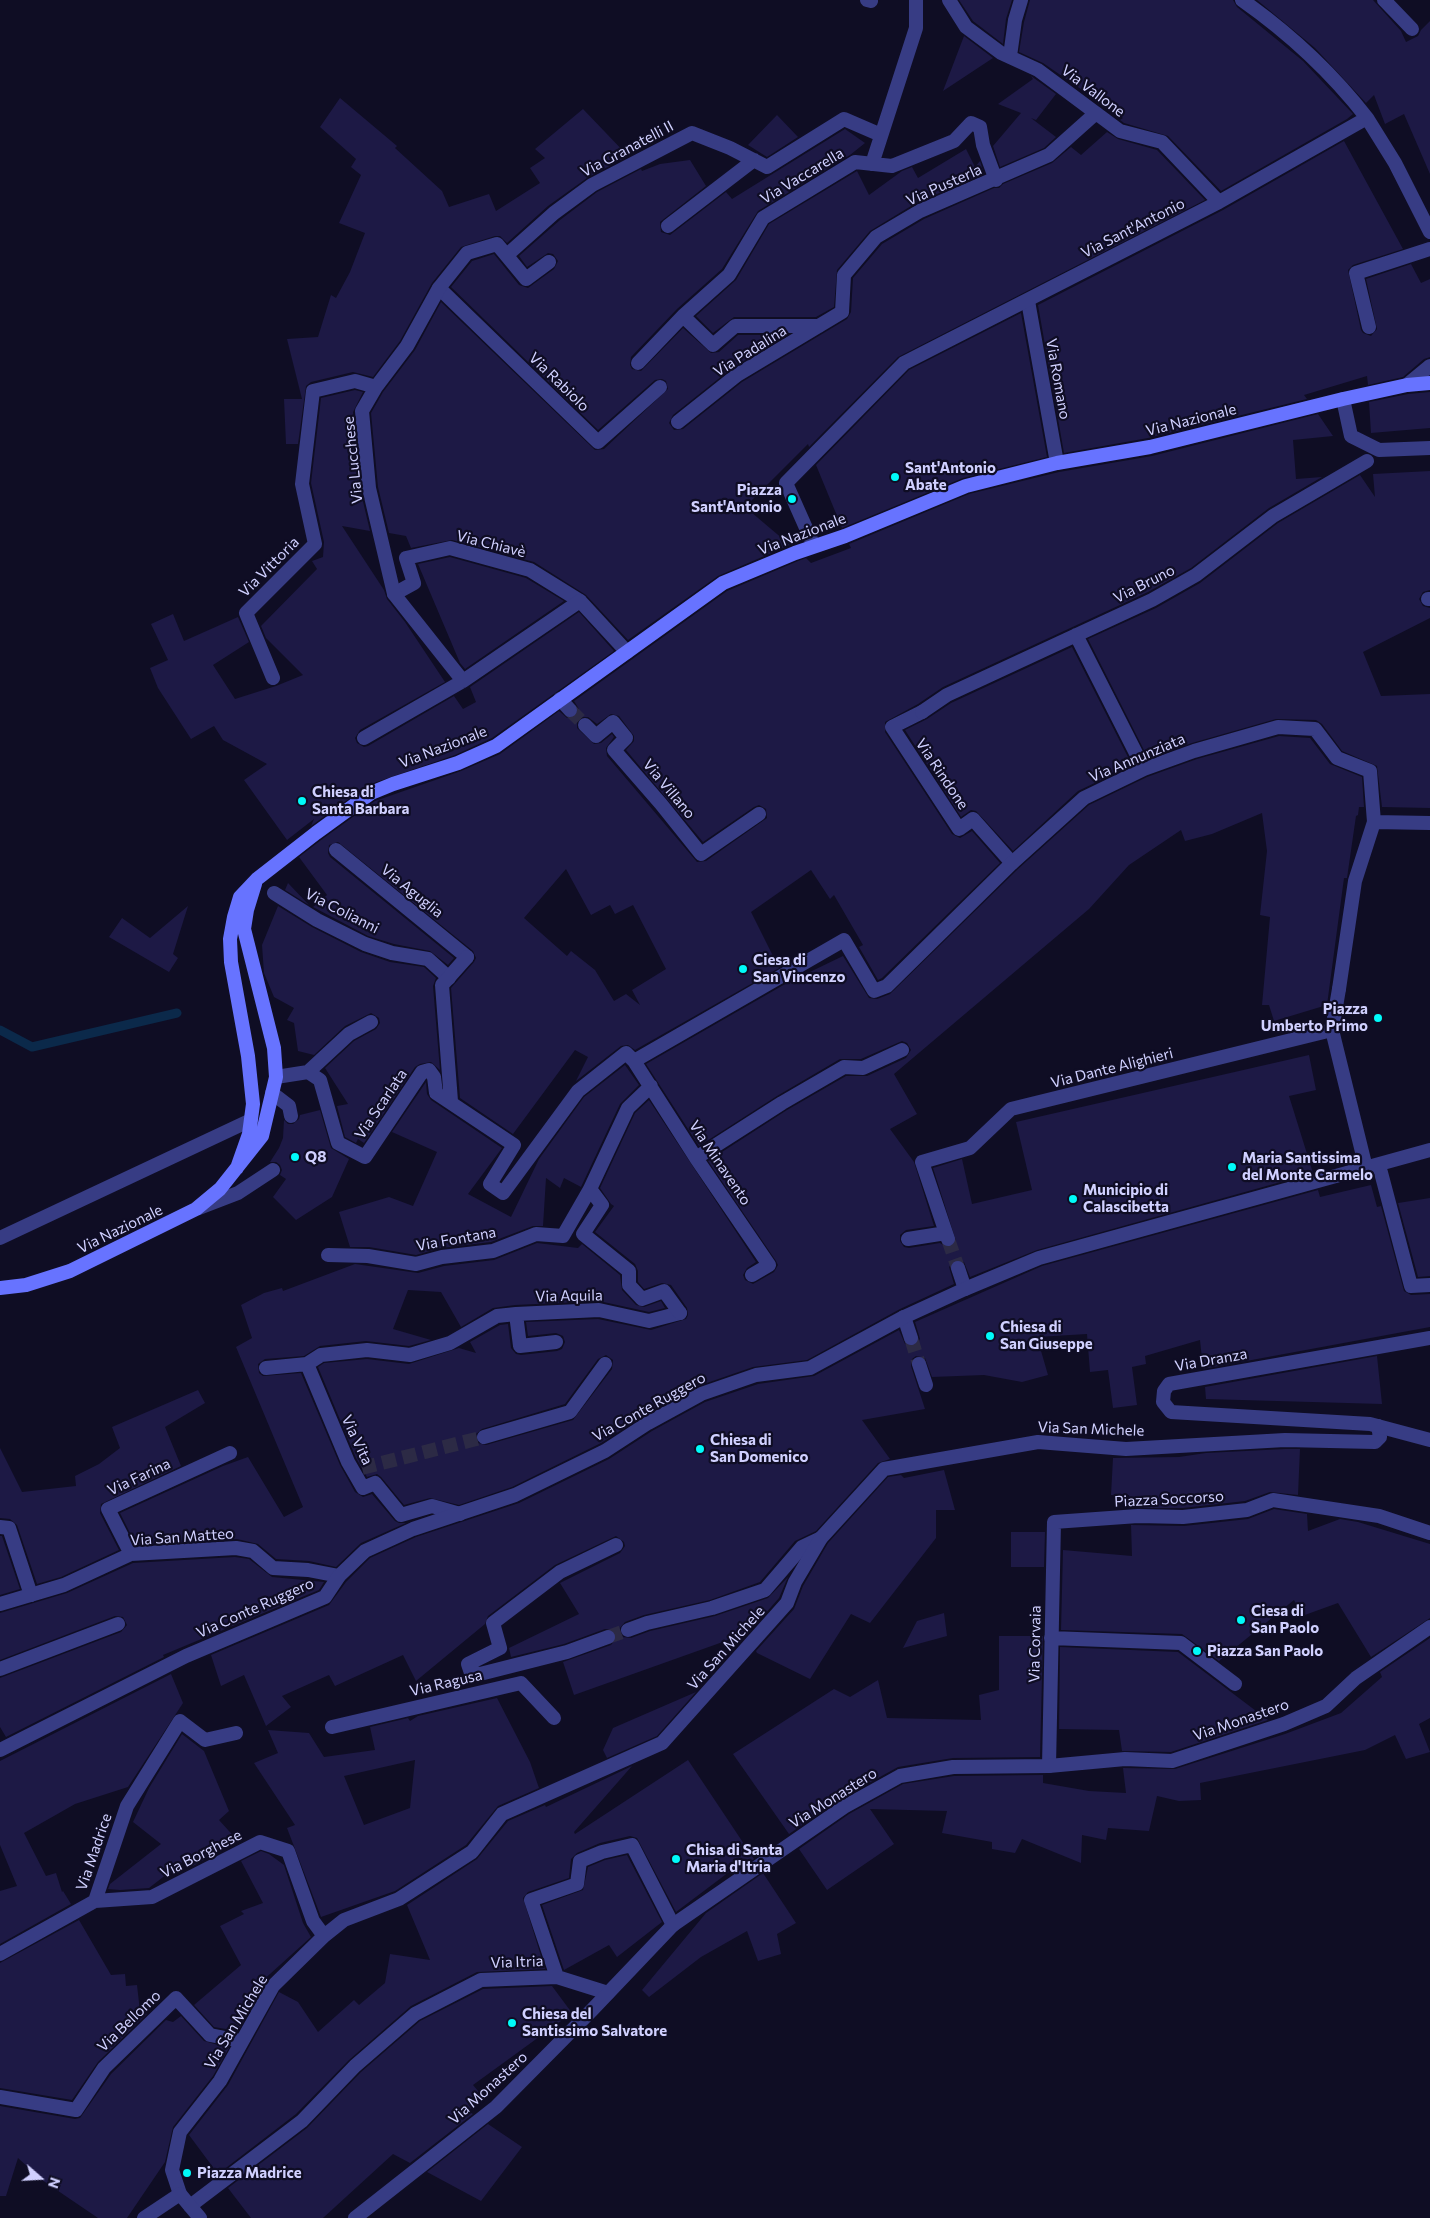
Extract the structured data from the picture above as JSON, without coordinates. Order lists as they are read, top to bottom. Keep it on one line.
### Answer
{"streets":{"main road":["Via Nazionale"],"street":["Via Vallone","Via Granatelli II","Via Vaccarella","Via Pusterla","Via Sant'Antonio","Via Padalina","Via Romano","Via Rabiolo","Via Lucchese","Via Chiavè","Via Vittoria","Via Bruno","Via Annunziata","Via Rindone","Via Villano","Via Aguglia","Via Colianni","Via Dante Alighieri","Via Scarlata","Via Minavento","Via Fontana","Via Aquila","Via Dranza","Via Conte Ruggero","Via San Michele","Via Vita","Via Farina","Piazza Soccorso","Via San Matteo","Via Corvaia","Via Ragusa","Via Monastero","Via Madrice","Via Borghese","Via Itria","Via Bellomo"]},"crossings":[["Via Vallone","Via Pusterla"],["Via Vallone","Via Sant'Antonio"],["Via Granatelli II","Via Lucchese"],["Via Vaccarella","Via Pusterla"],["Via Pusterla","Via Padalina"],["Via Sant'Antonio","Via Romano"],["Via Sant'Antonio","Via Nazionale"],["Via Romano","Via Nazionale"],["Via Rabiolo","Via Lucchese"],["Via Lucchese","Via Chiavè"],["Via Lucchese","Via Vittoria"],["Via Bruno","Via Rindone"],["Via Annunziata","Via Rindone"],["Via Annunziata","Via Scarlata"],["Via Annunziata","Via Minavento"],["Via Aguglia","Via Colianni"],["Via Scarlata","Via Minavento"],["Via Minavento","Via Fontana"],["Via Fontana","Via Aquila"],["Via Aquila","Via Vita"],["Via Dranza","Via San Michele"],["Via Conte Ruggero","Via Vita"],["Via Conte Ruggero","Via San Matteo"],["Via San Michele","Via Borghese"],["Via San Michele","Via Bellomo"],["Via Farina","Via San Matteo"],["Piazza Soccorso","Via Corvaia"],["Via Corvaia","Via Monastero"],["Via Monastero","Via Itria"],["Via Madrice","Via Borghese"]],"places":["Sant'Antonio Abate","Piazza Sant'Antonio","Chiesa di Santa Barbara","Ciesa di San Vincenzo","Piazza Umberto Primo","Q8","Maria Santissima del Monte Carmelo","Municipio di Calascibetta","Chiesa di San Giuseppe","Chiesa di San Domenico","Ciesa di San Paolo","Piazza San Paolo","Chisa di Santa Maria d'Itria","Chiesa del Santissimo Salvatore","Piazza Madrice"],"north":"right"}
